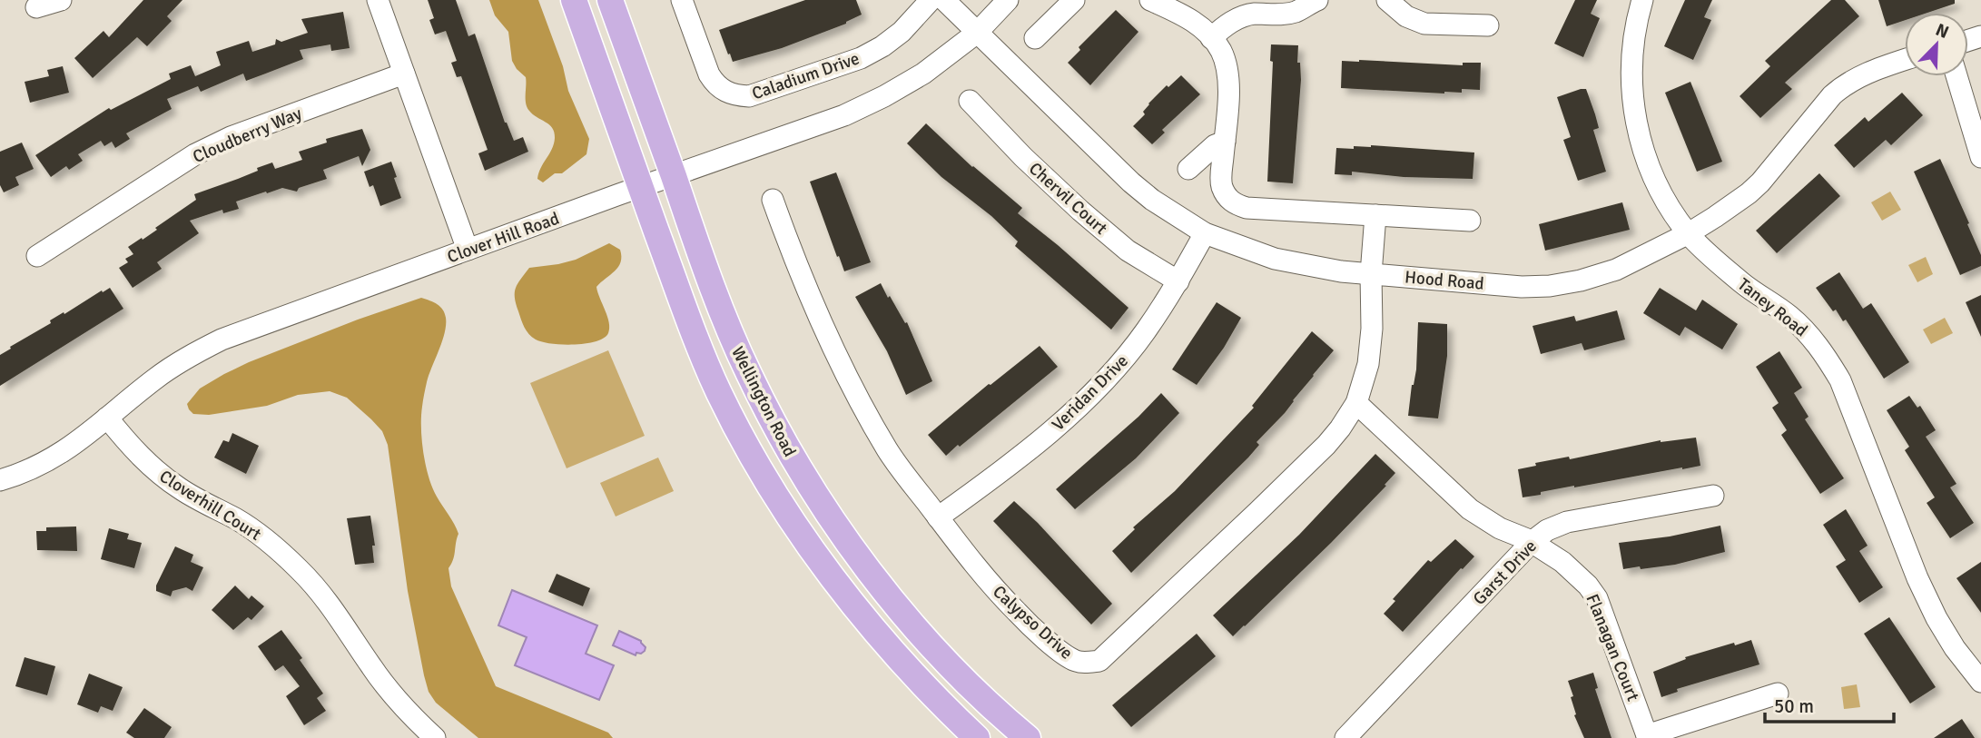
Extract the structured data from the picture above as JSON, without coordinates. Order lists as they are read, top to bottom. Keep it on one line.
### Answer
{"streets":{"main road":["Wellington Road"],"street":["Caladium Drive","Cloudberry Way","Chervil Court","Clover Hill Road","Hood Road","Taney Road","Veridan Drive","Cloverhill Court","Garst Drive","Calypso Drive","Flanagan Court"]},"crossings":[["Chervil Court","Veridan Drive"],["Clover Hill Road","Hood Road"],["Clover Hill Road","Wellington Road"],["Clover Hill Road","Cloverhill Court"],["Hood Road","Taney Road"],["Hood Road","Veridan Drive"],["Hood Road","Calypso Drive"],["Veridan Drive","Calypso Drive"],["Garst Drive","Flanagan Court"],["Calypso Drive","Flanagan Court"]],"scale_bar":"50 m","north":"top right"}
